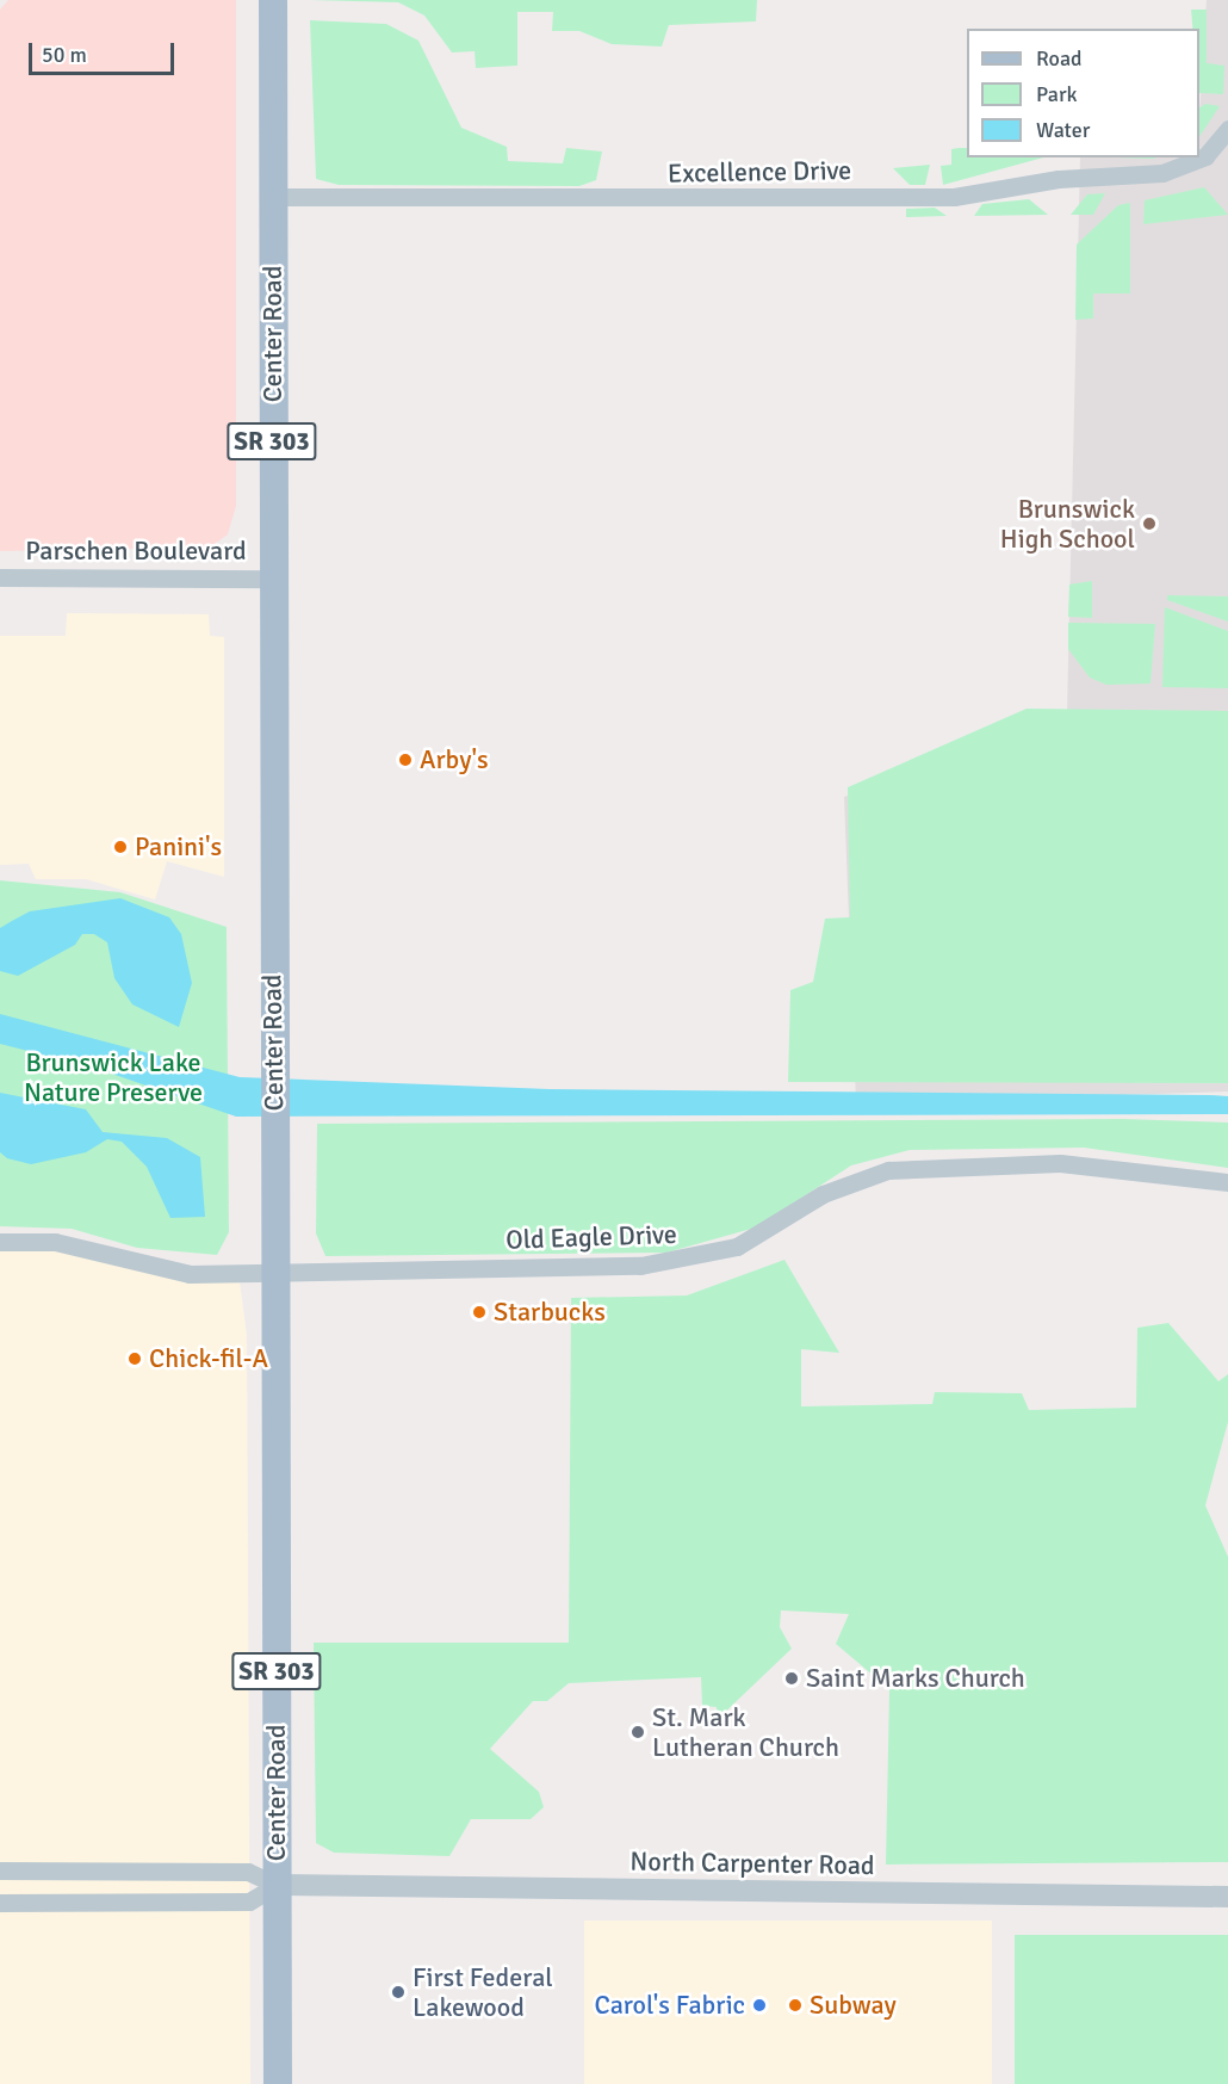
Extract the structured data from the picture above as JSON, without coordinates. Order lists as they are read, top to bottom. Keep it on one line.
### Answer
{"streets":{"main road":["Center Road","SR 303"],"street":["Excellence Drive","Parschen Boulevard","Old Eagle Drive","North Carpenter Road"]},"crossings":[["Excellence Drive","Center Road"],["Center Road","Parschen Boulevard"],["Center Road","Old Eagle Drive"],["Center Road","North Carpenter Road"]],"parks":["Brunswick Lake Nature Preserve"],"places":["Brunswick High School","Arby's","Panini's","Starbucks","Chick-fil-A","Saint Marks Church","St. Mark Lutheran Church","First Federal Lakewood","Carol's Fabric","Subway"],"legend":["Road","Park","Water"],"scale_bar":"50 m"}
